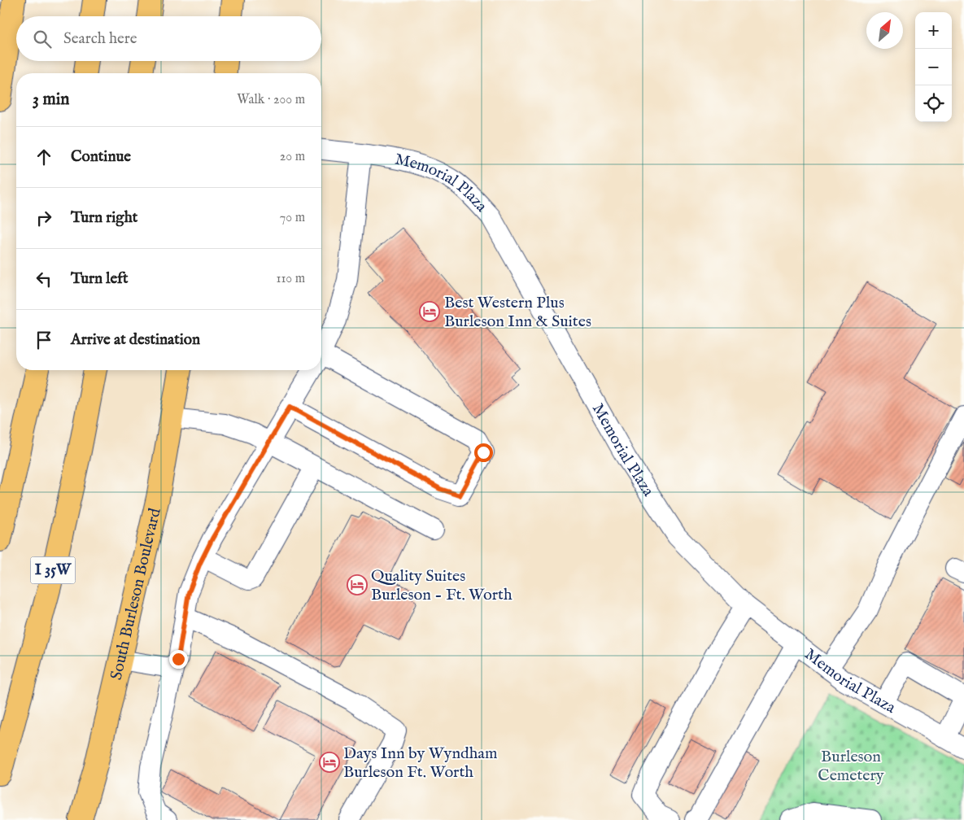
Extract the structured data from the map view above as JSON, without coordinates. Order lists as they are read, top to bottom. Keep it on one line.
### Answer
{"streets":{"main road":["I 35W","South Burleson Boulevard"],"street":["Memorial Plaza"]},"parks":["Burleson Cemetery"],"places":{"hotel":["Best Western Plus Burleson Inn & Suites","Quality Suites Burleson - Ft. Worth","Days Inn by Wyndham Burleson Ft. Worth"]},"north":"top right","page":{"map_buttons":["+","−"],"search":"Search here","heading":["3 min","Walk · 200 m"],"list":[["Continue","20 m"],["Turn right","70 m"],["Turn left","110 m"],"Arrive at destination"]}}
